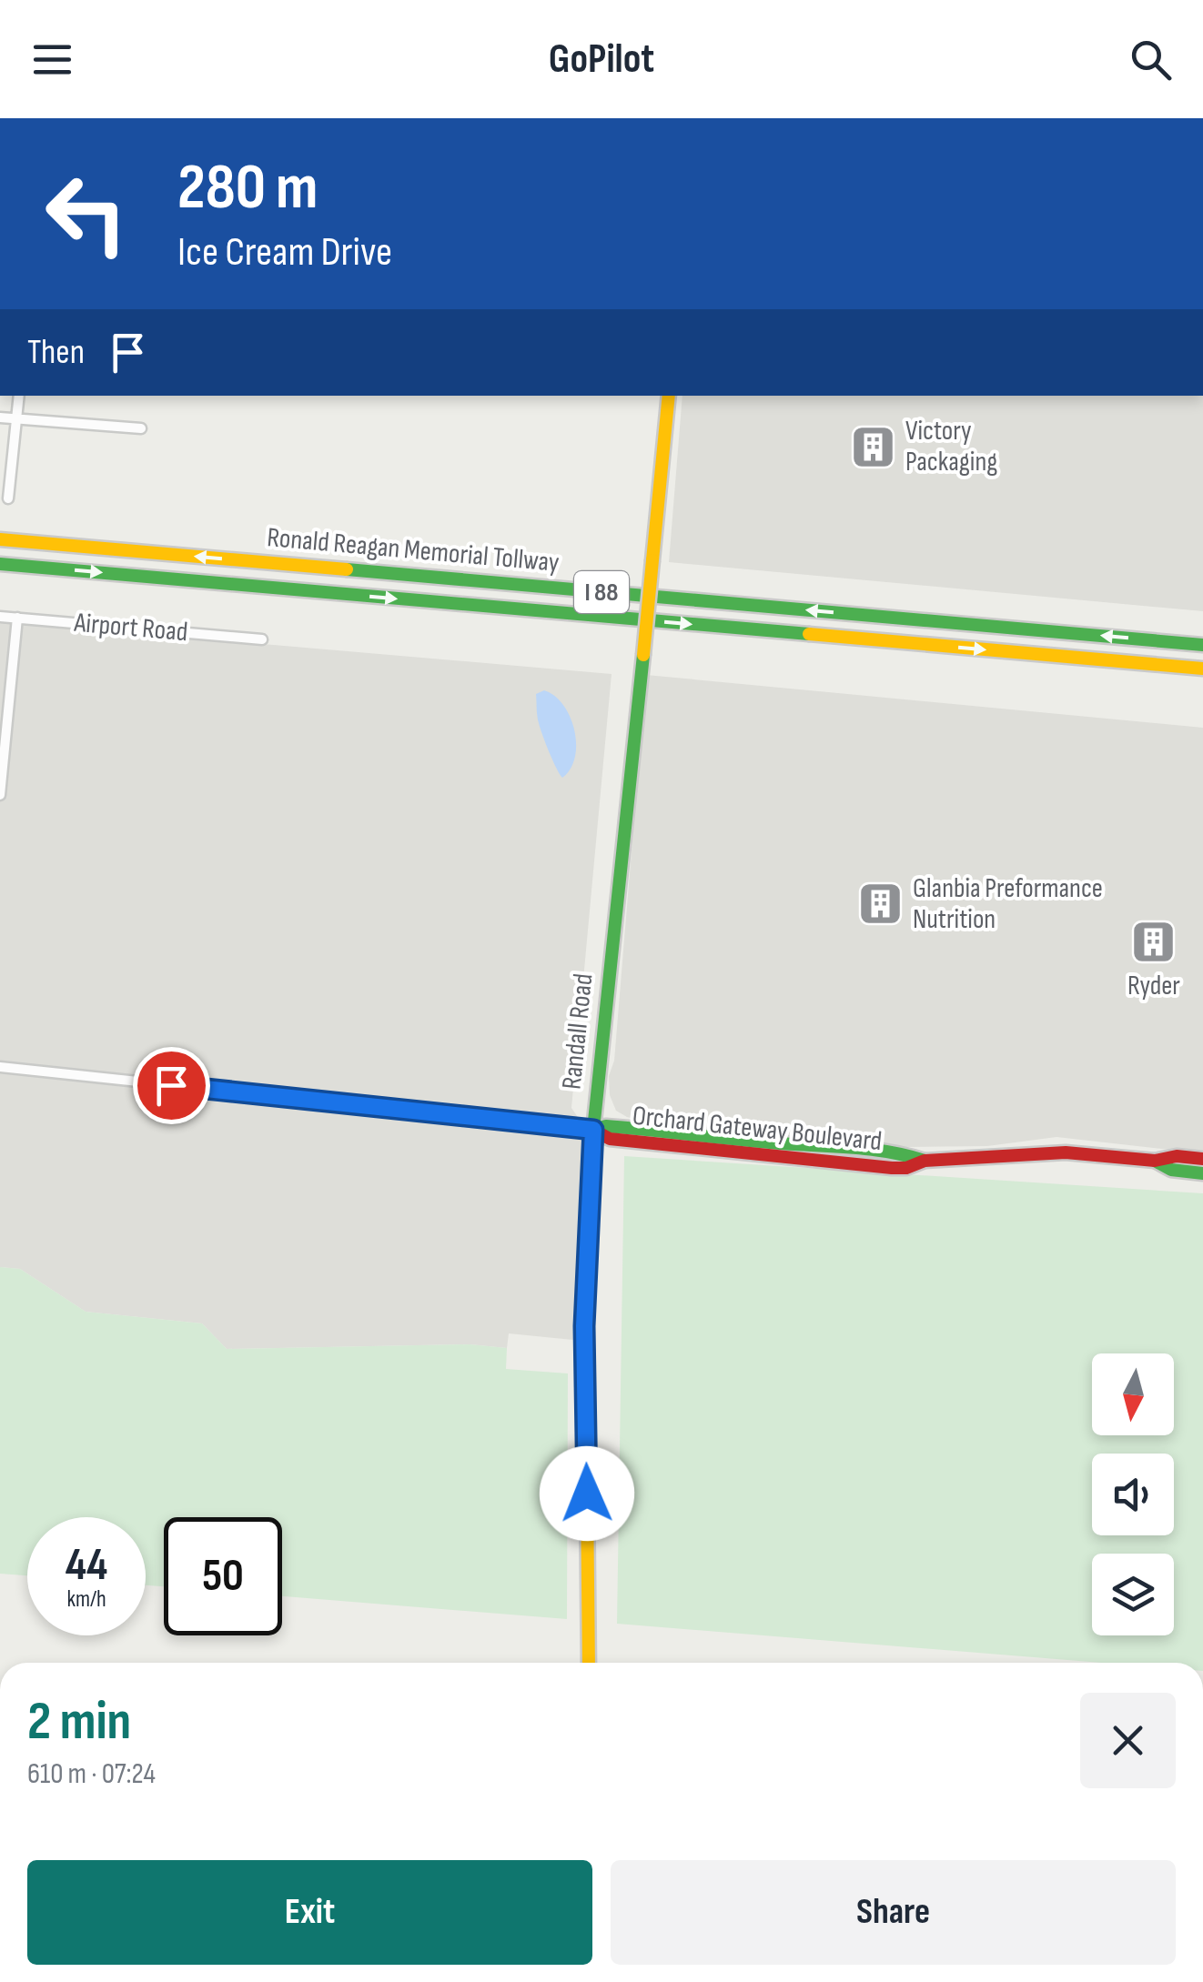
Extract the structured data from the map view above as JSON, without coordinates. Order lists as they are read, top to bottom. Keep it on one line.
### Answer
{"streets":{"main road":["Ronald Reagan Memorial Tollway","I 88","Randall Road","Orchard Gateway Boulevard"],"street":["Airport Road"]},"crossings":[["Randall Road","Orchard Gateway Boulevard"]],"places":{"building":["Victory Packaging","Glanbia Preformance Nutrition","Ryder"]},"north":"bottom","page":{"header":"GoPilot","turn":["280 m","Ice Cream Drive"],"then":"Then","speed":"44 km/h","limit":"50","heading":["2 min","610 m · 07:24"],"buttons":["Exit","Share"]}}
